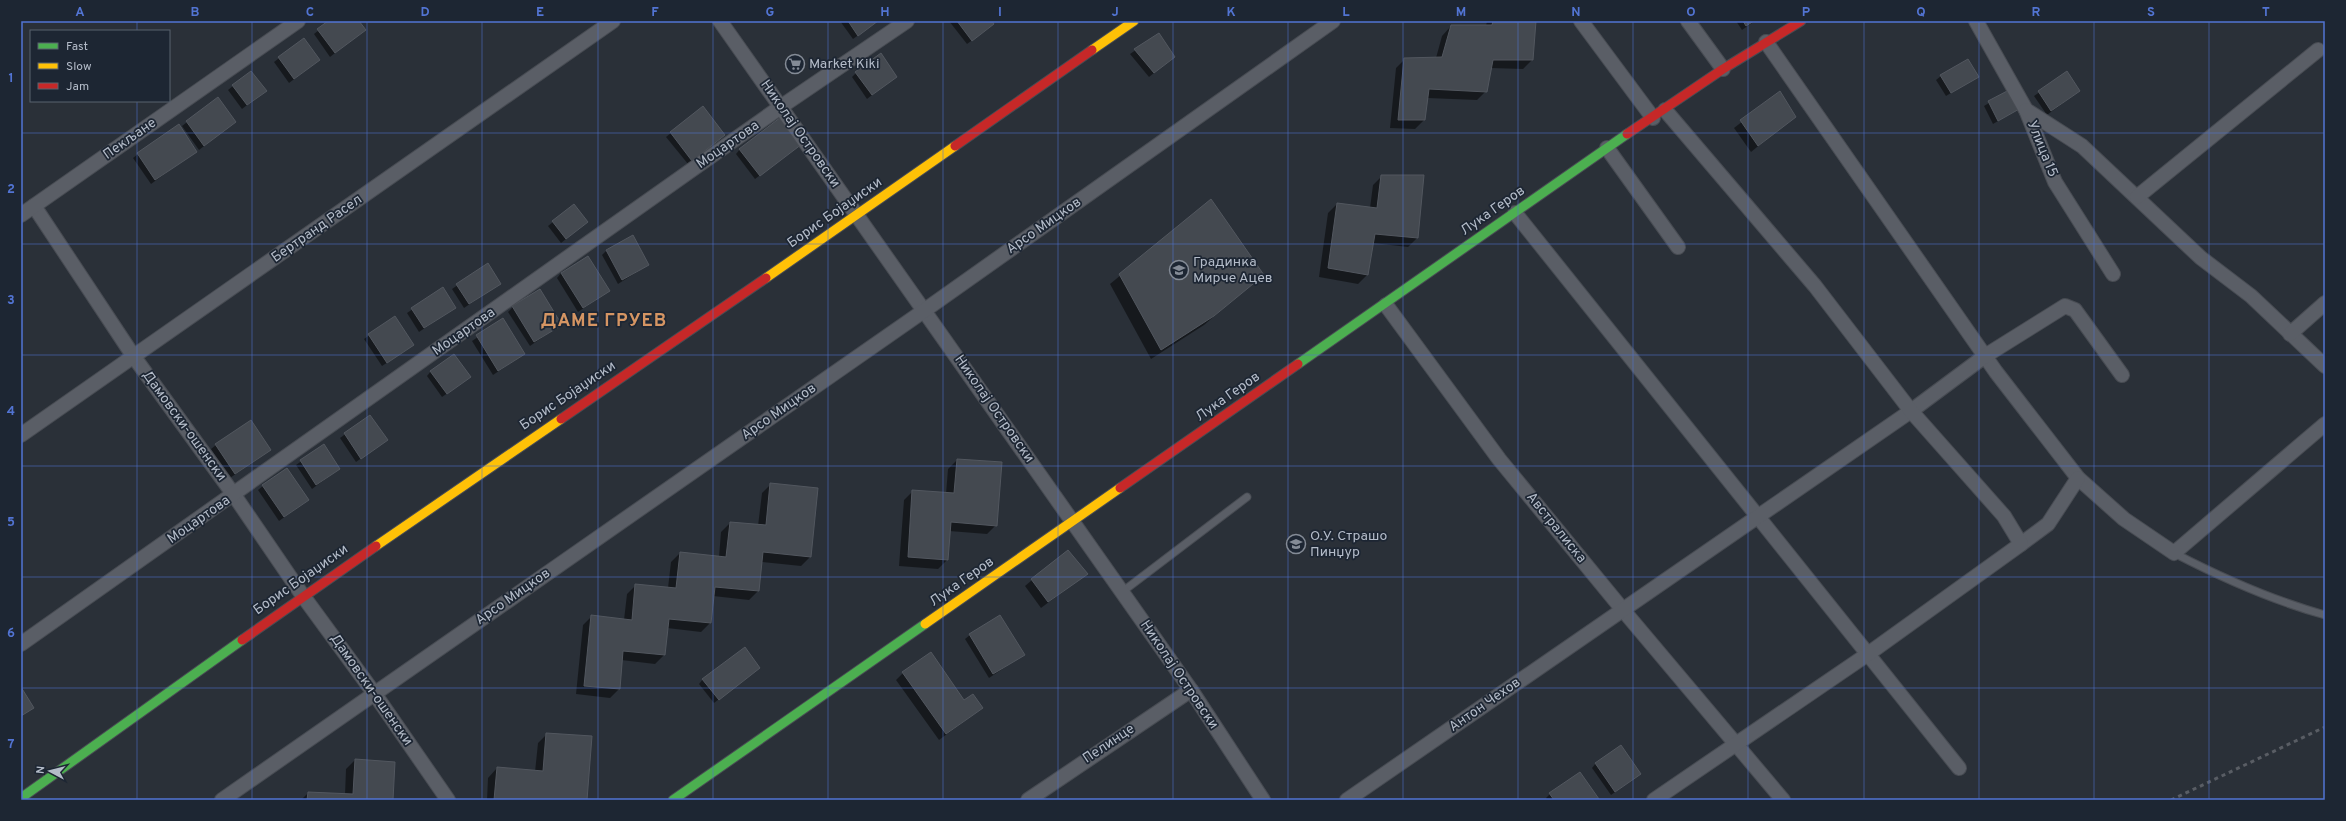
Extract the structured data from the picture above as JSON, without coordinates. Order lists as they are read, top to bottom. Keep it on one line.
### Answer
{"streets":{"street":["Николај Островски","Пекљане","Моцартова","Улица 15","Лука Геров","Борис Бојаџиски","Арсо Мицков","Бертранд Расел","Дамовски-ошенски","Австралиска","Антон Чехов","Пелинце"]},"crossings":[["Николај Островски","Моцартова"],["Николај Островски","Лука Геров"],["Николај Островски","Борис Бојаџиски"],["Николај Островски","Арсо Мицков"],["Николај Островски","Пелинце"],["Пекљане","Дамовски-ошенски"],["Моцартова","Дамовски-ошенски"],["Лука Геров","Австралиска"],["Борис Бојаџиски","Дамовски-ошенски"],["Арсо Мицков","Дамовски-ошенски"],["Бертранд Расел","Дамовски-ошенски"],["Австралиска","Антон Чехов"]],"districts":["ДАМЕ ГРУЕВ"],"places":{"supermarket":["Market Kiki"],"school or university":["Градинка Мирче Ацев","О.У. Страшо Пинџур"]},"legend":["Fast","Slow","Jam"],"north":"left","grid":{"columns":["A","B","C","D","E","F","G","H","I","J","K","L","M","N","O","P","Q","R","S","T"],"rows":["1","2","3","4","5","6","7"]}}
